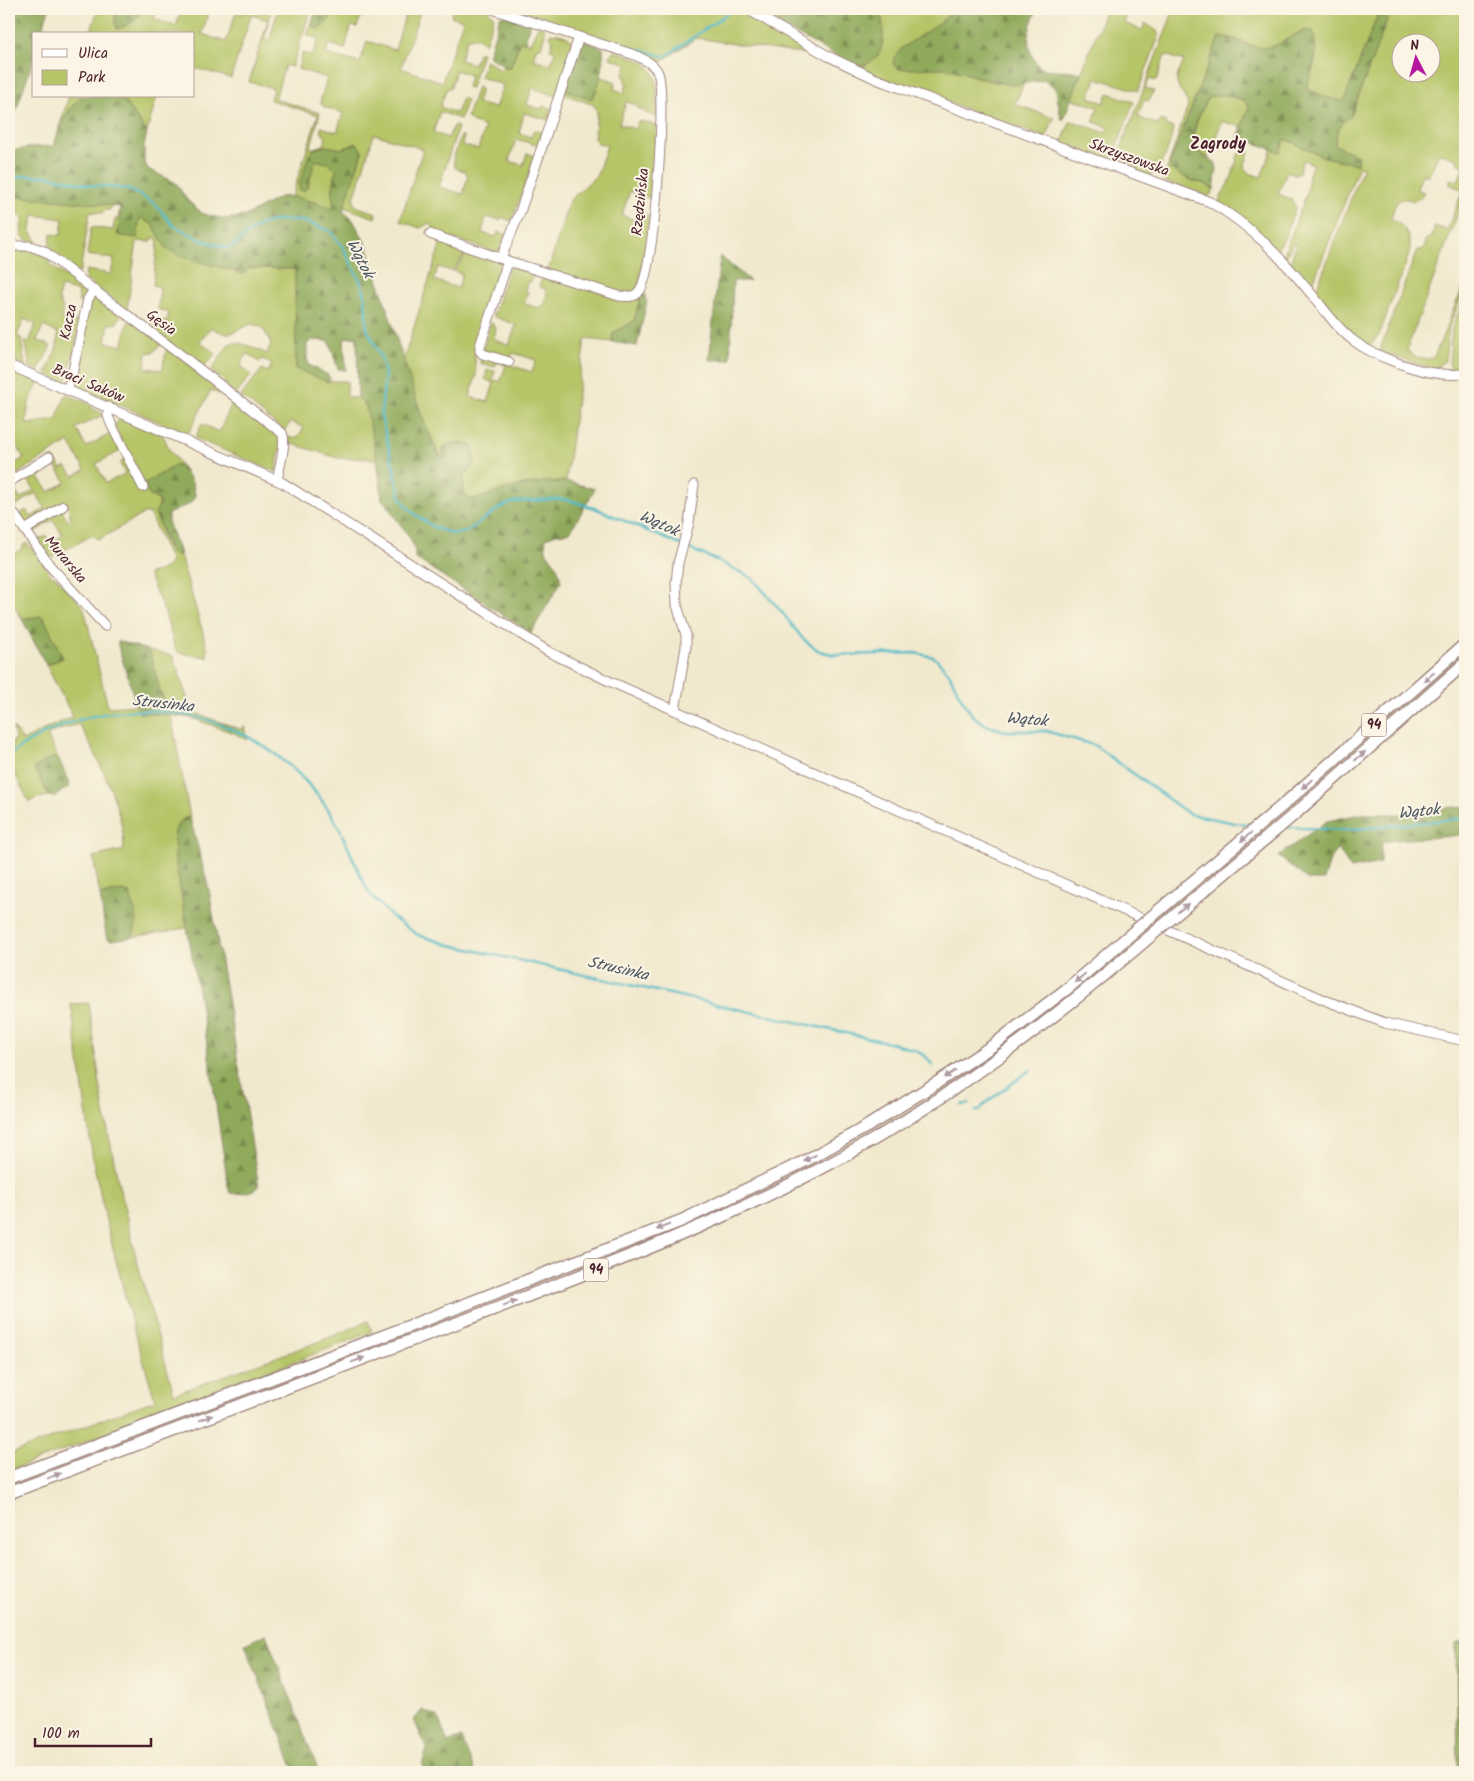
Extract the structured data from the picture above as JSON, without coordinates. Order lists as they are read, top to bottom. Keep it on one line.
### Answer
{"streets":{"main road":["94"],"street":["Skrzyszowska","Rzędzińska","Kacza","Gęsia","Braci Saków","Murarska"]},"crossings":[["Kacza","Gęsia"],["Kacza","Braci Saków"],["Gęsia","Braci Saków"]],"districts":["Zagrody"],"water":["Wątok","Strusinka"],"legend":["Ulica","Park"],"scale_bar":"100 m","north":"top"}
